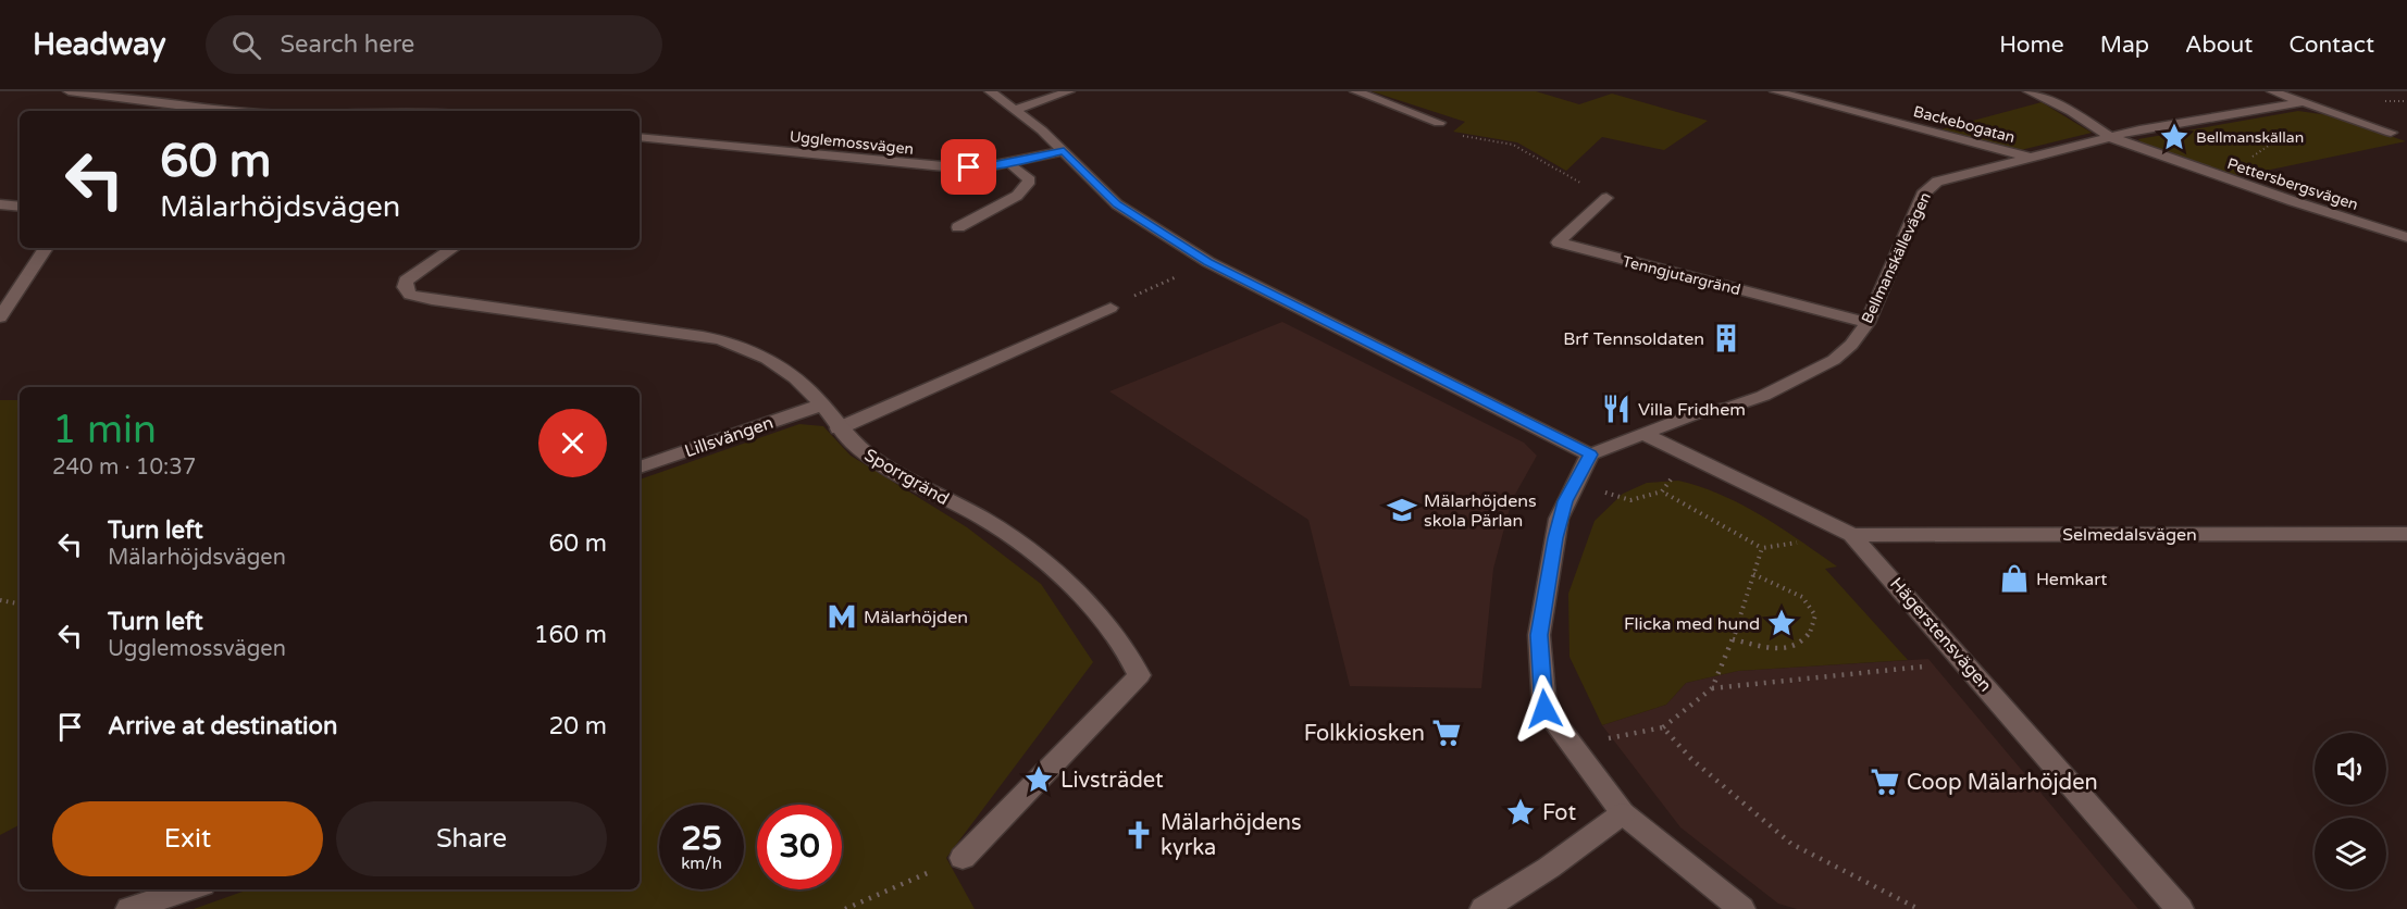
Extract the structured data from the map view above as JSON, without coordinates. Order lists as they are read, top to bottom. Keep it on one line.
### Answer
{"streets":{"street":["Backebogatan","Ugglemossvägen","Pettersbergsvägen","Bellmanskällevägen","Tenngjutargränd","Lillsvängen","Sporrgränd","Selmedalsvägen","Hägerstensvägen"]},"crossings":[["Backebogatan","Bellmanskällevägen"],["Pettersbergsvägen","Bellmanskällevägen"],["Bellmanskällevägen","Tenngjutargränd"],["Bellmanskällevägen","Hägerstensvägen"],["Lillsvängen","Sporrgränd"],["Selmedalsvägen","Hägerstensvägen"]],"places":{"place":["Bellmanskällan","Flicka med hund","Livsträdet","Fot"],"building":["Brf Tennsoldaten"],"restaurant":["Villa Fridhem"],"school or university":["Mälarhöjdens skola Pärlan"],"shop":["Hemkart"],"metro station":["Mälarhöjden"],"supermarket":["Folkkiosken","Coop Mälarhöjden"],"church":["Mälarhöjdens kyrka"]},"page":{"header":"Headway","search":"Search here","nav":["Home","Map","About","Contact"],"turn":["60 m","Mälarhöjdsvägen"],"heading":["1 min","240 m · 10:37"],"list":[{"name":"Turn left","note":"Mälarhöjdsvägen","value":"60 m"},{"name":"Turn left","note":"Ugglemossvägen","value":"160 m"},{"name":"Arrive at destination","value":"20 m"}],"buttons":["Exit","Share"],"speed":"25 km/h","limit":"30"}}
